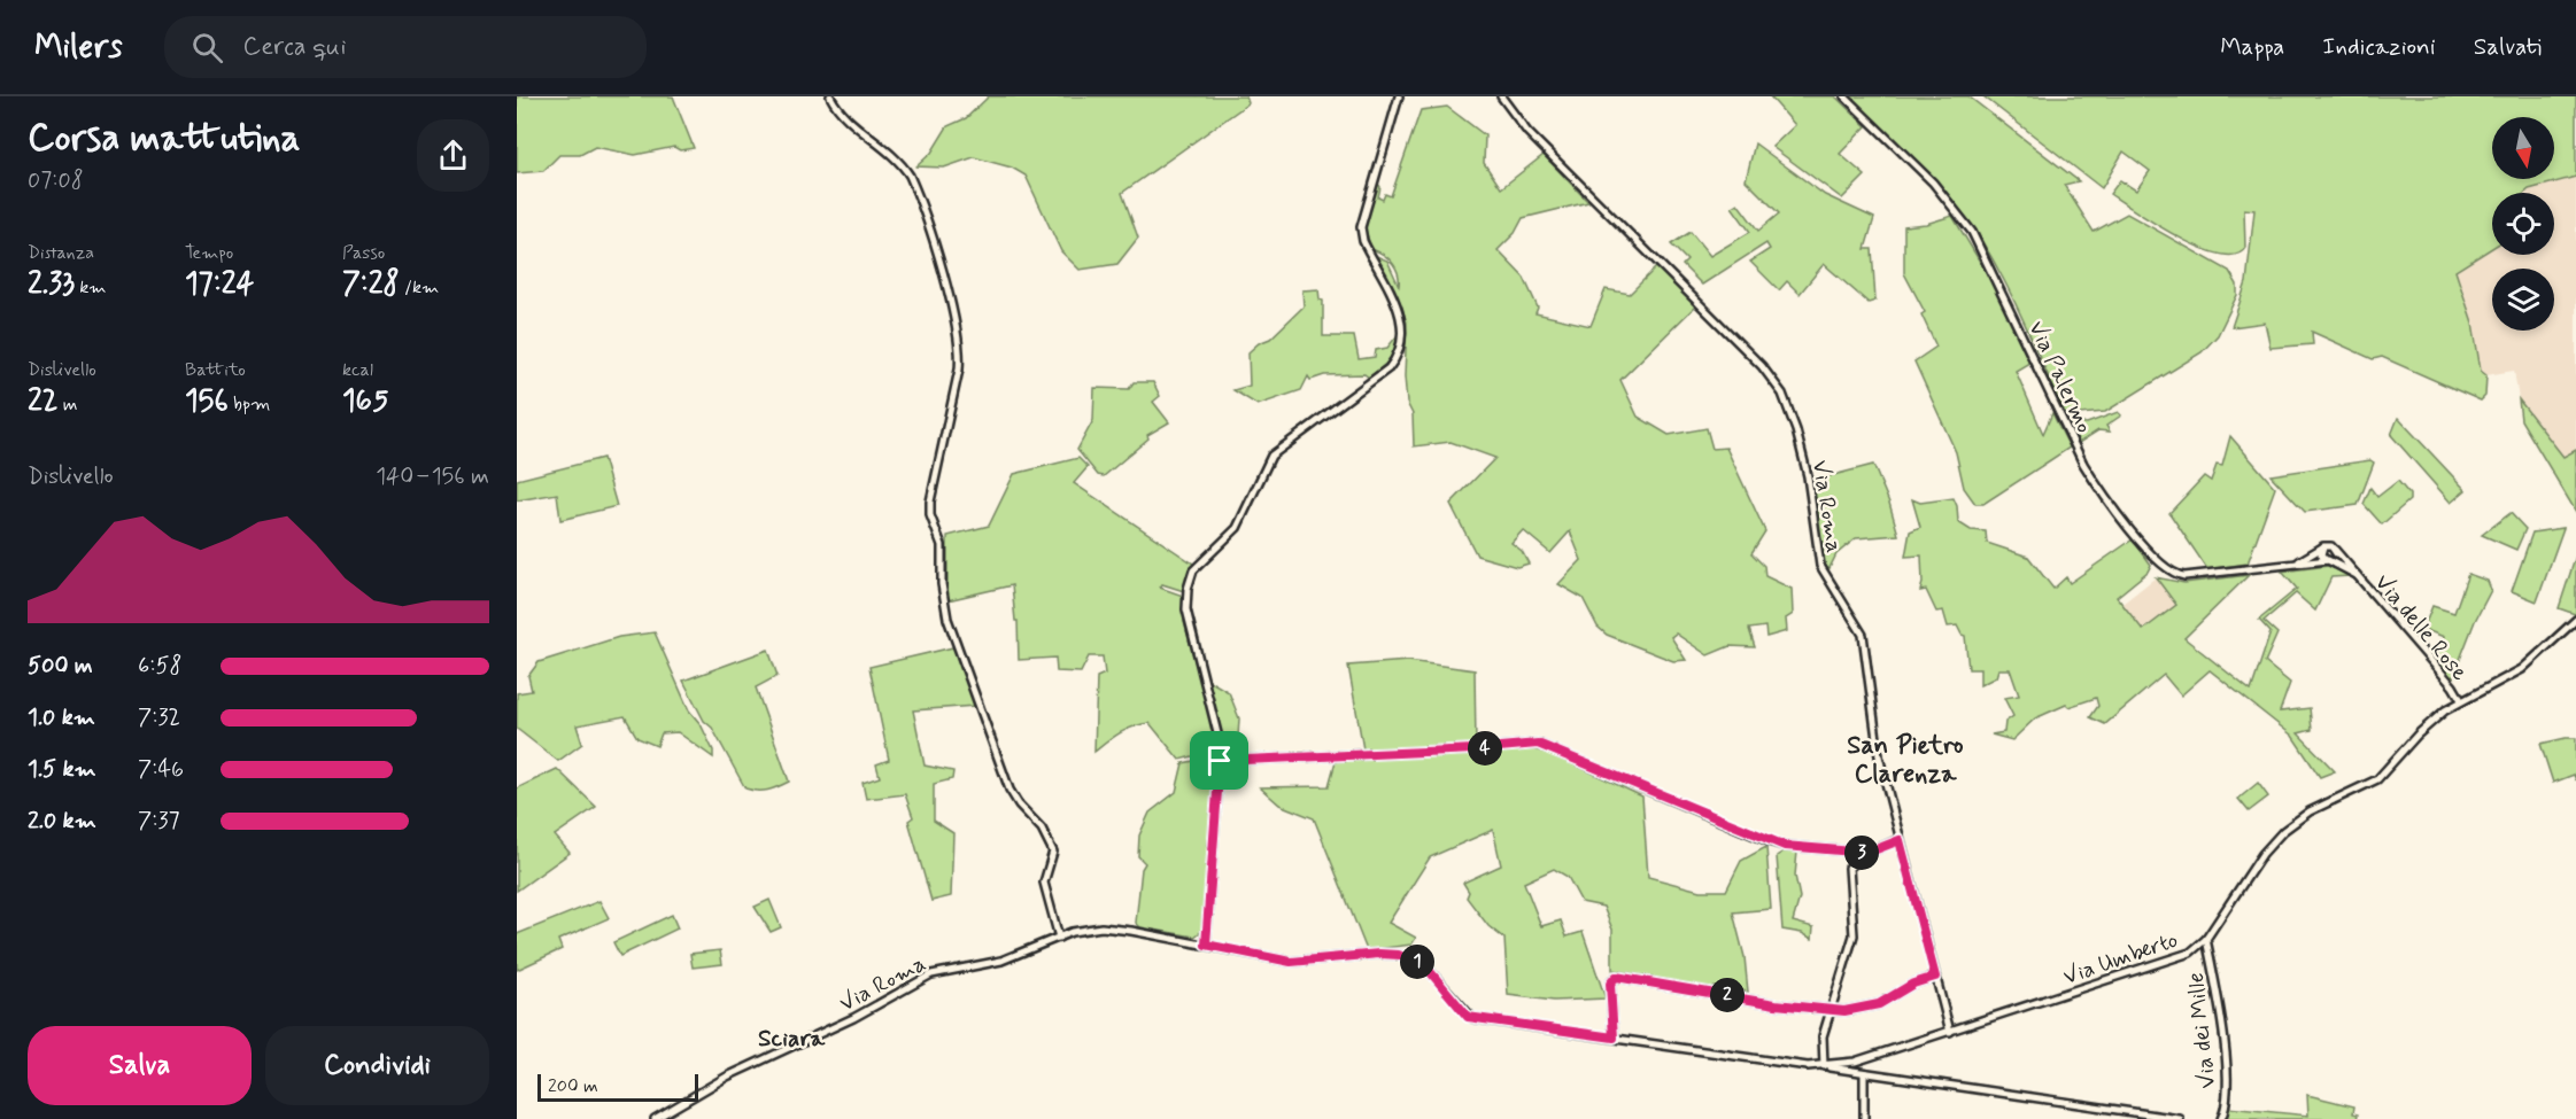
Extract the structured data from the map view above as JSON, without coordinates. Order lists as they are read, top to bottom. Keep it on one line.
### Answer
{"streets":{"street":["Via Palermo","Via Roma","Via delle Rose","Via Umberto","Via dei Mille"]},"crossings":[["Via Palermo","Via delle Rose"],["Via Roma","Via Umberto"],["Via delle Rose","Via Umberto"],["Via Umberto","Via dei Mille"]],"districts":["San Pietro Clarenza","Sciara"],"scale_bar":"200 m","north":"bottom","page":{"header":"Milers","search":"Cerca qui","nav":["Mappa","Indicazioni","Salvati"],"heading":["Corsa mattutina","07:08"],"stats":[["Distanza","2.33 km"],["Tempo","17:24"],["Passo","7:28 /km"],["Dislivello","22 m"],["Battito","156 bpm"],["kcal","165"]],"chart":["Dislivello","140–156 m"],"list":[{"name":"500 m","note":"6:58"},{"name":"1.0 km","note":"7:32"},{"name":"1.5 km","note":"7:46"},{"name":"2.0 km","note":"7:37"}],"pins":["4","3","1","2"],"buttons":["Salva","Condividi"],"scale":"200 m"}}
